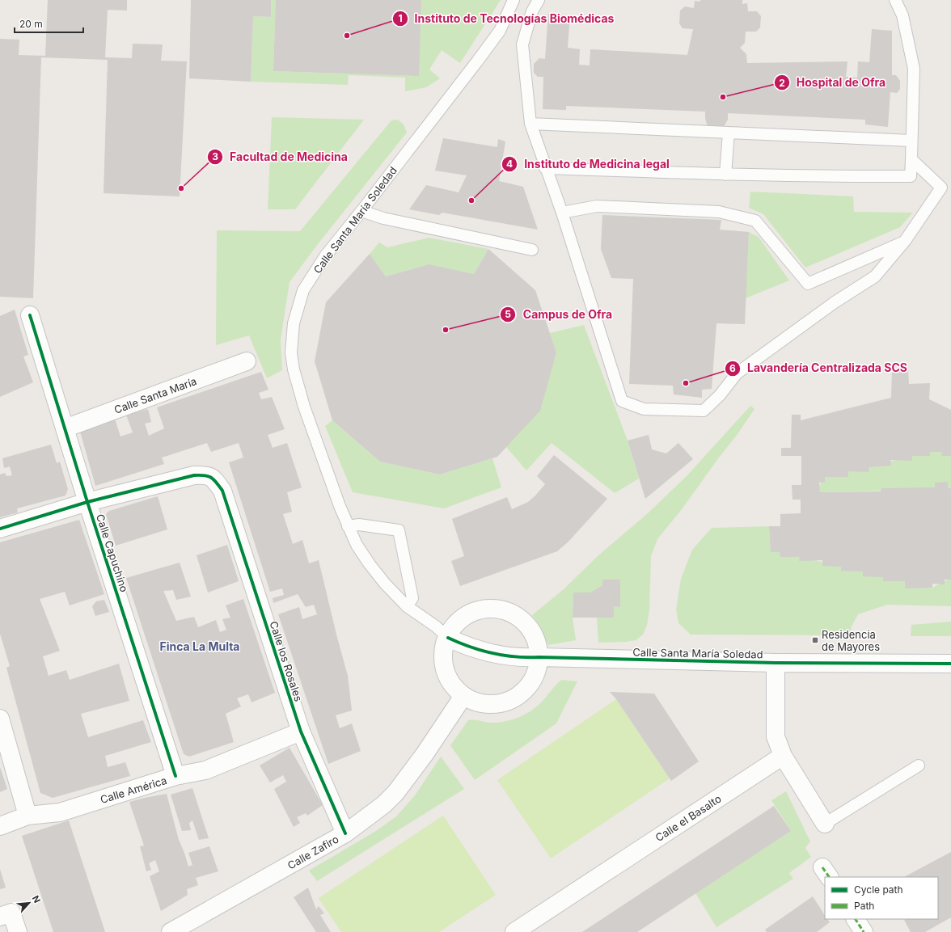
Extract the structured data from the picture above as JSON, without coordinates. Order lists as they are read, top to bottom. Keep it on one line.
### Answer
{"streets":{"street":["Calle Santa María Soledad","Calle Santa María","Calle Capuchino","Calle los Rosales","Calle América","Calle el Basalto","Calle Zafiro"]},"crossings":[["Calle Santa María","Calle Capuchino"],["Calle Capuchino","Calle los Rosales"],["Calle Capuchino","Calle América"],["Calle los Rosales","Calle América"],["Calle los Rosales","Calle Zafiro"]],"districts":["Finca La Multa"],"places":{"other":["Instituto de Tecnologías Biomédicas","Hospital de Ofra","Facultad de Medicina","Instituto de Medicina legal","Campus de Ofra","Lavandería Centralizada SCS"],"transit":["Residencia de Mayores"]},"legend":["Cycle path","Path"],"scale_bar":"20 m","north":"top right"}
